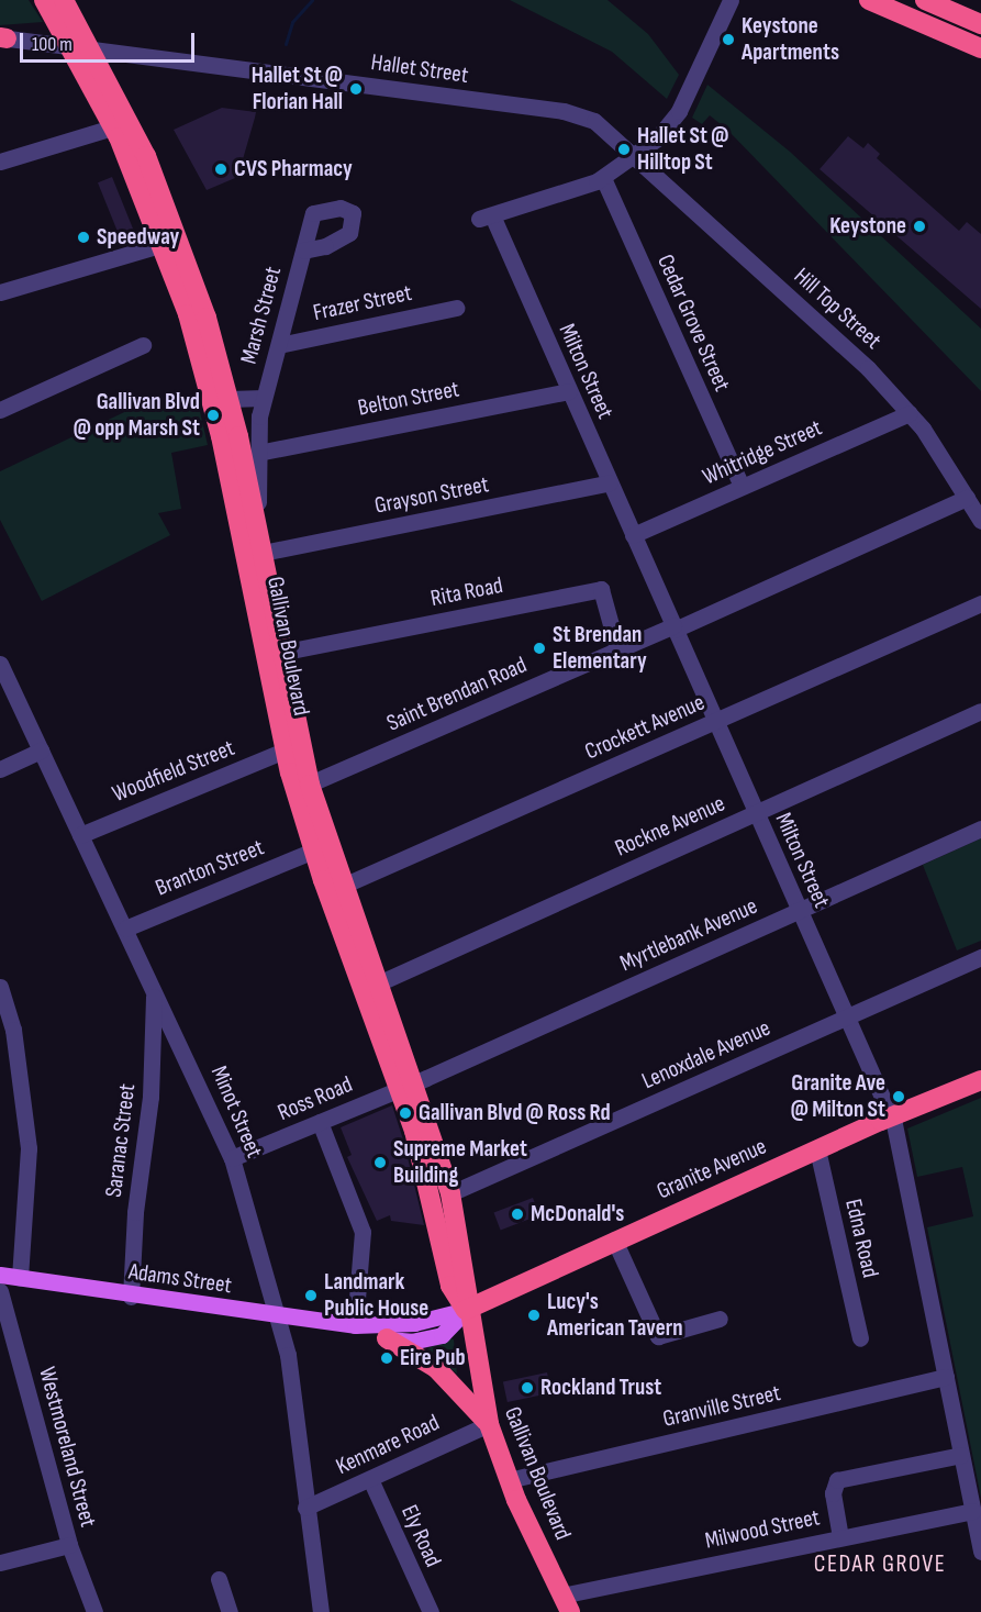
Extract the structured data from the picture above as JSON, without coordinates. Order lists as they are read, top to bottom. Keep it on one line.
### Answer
{"streets":{"highway":["Gallivan Boulevard","Granite Avenue"],"main road":["Adams Street"],"street":["Hallet Street","Frazer Street","Hill Top Street","Marsh Street","Cedar Grove Street","Milton Street","Belton Street","Whitridge Street","Grayson Street","Rita Road","Saint Brendan Road","Crockett Avenue","Woodfield Street","Rockne Avenue","Branton Street","Myrtlebank Avenue","Lenoxdale Avenue","Ross Road","Minot Street","Saranac Street","Edna Road","Granville Street","Kenmare Road","Westmoreland Street","Milwood Street","Ely Road"]},"crossings":[["Hallet Street","Hill Top Street"],["Hallet Street","Gallivan Boulevard"],["Frazer Street","Marsh Street"],["Hill Top Street","Whitridge Street"],["Hill Top Street","Saint Brendan Road"],["Marsh Street","Gallivan Boulevard"],["Cedar Grove Street","Milton Street"],["Cedar Grove Street","Whitridge Street"],["Milton Street","Belton Street"],["Milton Street","Whitridge Street"],["Milton Street","Grayson Street"],["Milton Street","Saint Brendan Road"],["Milton Street","Crockett Avenue"],["Milton Street","Rockne Avenue"],["Milton Street","Myrtlebank Avenue"],["Milton Street","Lenoxdale Avenue"],["Milton Street","Granite Avenue"],["Milton Street","Granville Street"],["Milton Street","Milwood Street"],["Belton Street","Gallivan Boulevard"],["Grayson Street","Gallivan Boulevard"],["Rita Road","Gallivan Boulevard"],["Rita Road","Saint Brendan Road"],["Gallivan Boulevard","Saint Brendan Road"],["Gallivan Boulevard","Crockett Avenue"],["Gallivan Boulevard","Woodfield Street"],["Gallivan Boulevard","Rockne Avenue"],["Gallivan Boulevard","Branton Street"],["Gallivan Boulevard","Myrtlebank Avenue"],["Gallivan Boulevard","Lenoxdale Avenue"],["Gallivan Boulevard","Ross Road"],["Gallivan Boulevard","Granite Avenue"],["Gallivan Boulevard","Adams Street"],["Gallivan Boulevard","Granville Street"],["Gallivan Boulevard","Kenmare Road"],["Gallivan Boulevard","Milwood Street"],["Woodfield Street","Minot Street"],["Branton Street","Minot Street"],["Myrtlebank Avenue","Ross Road"],["Ross Road","Minot Street"],["Minot Street","Saranac Street"],["Minot Street","Adams Street"],["Minot Street","Kenmare Road"],["Saranac Street","Adams Street"],["Granite Avenue","Edna Road"],["Granite Avenue","Adams Street"],["Kenmare Road","Ely Road"]],"districts":["CEDAR GROVE"],"places":["Keystone Apartments","Hallet St @ Florian Hall","Hallet St @ Hilltop St","CVS Pharmacy","Keystone","Speedway","Gallivan Blvd @ opp Marsh St","St Brendan Elementary","Granite Ave @ Milton St","Gallivan Blvd @ Ross Rd","Supreme Market Building","McDonald's","Landmark Public House","Lucy's American Tavern","Eire Pub","Rockland Trust"],"scale_bar":"100 m"}
